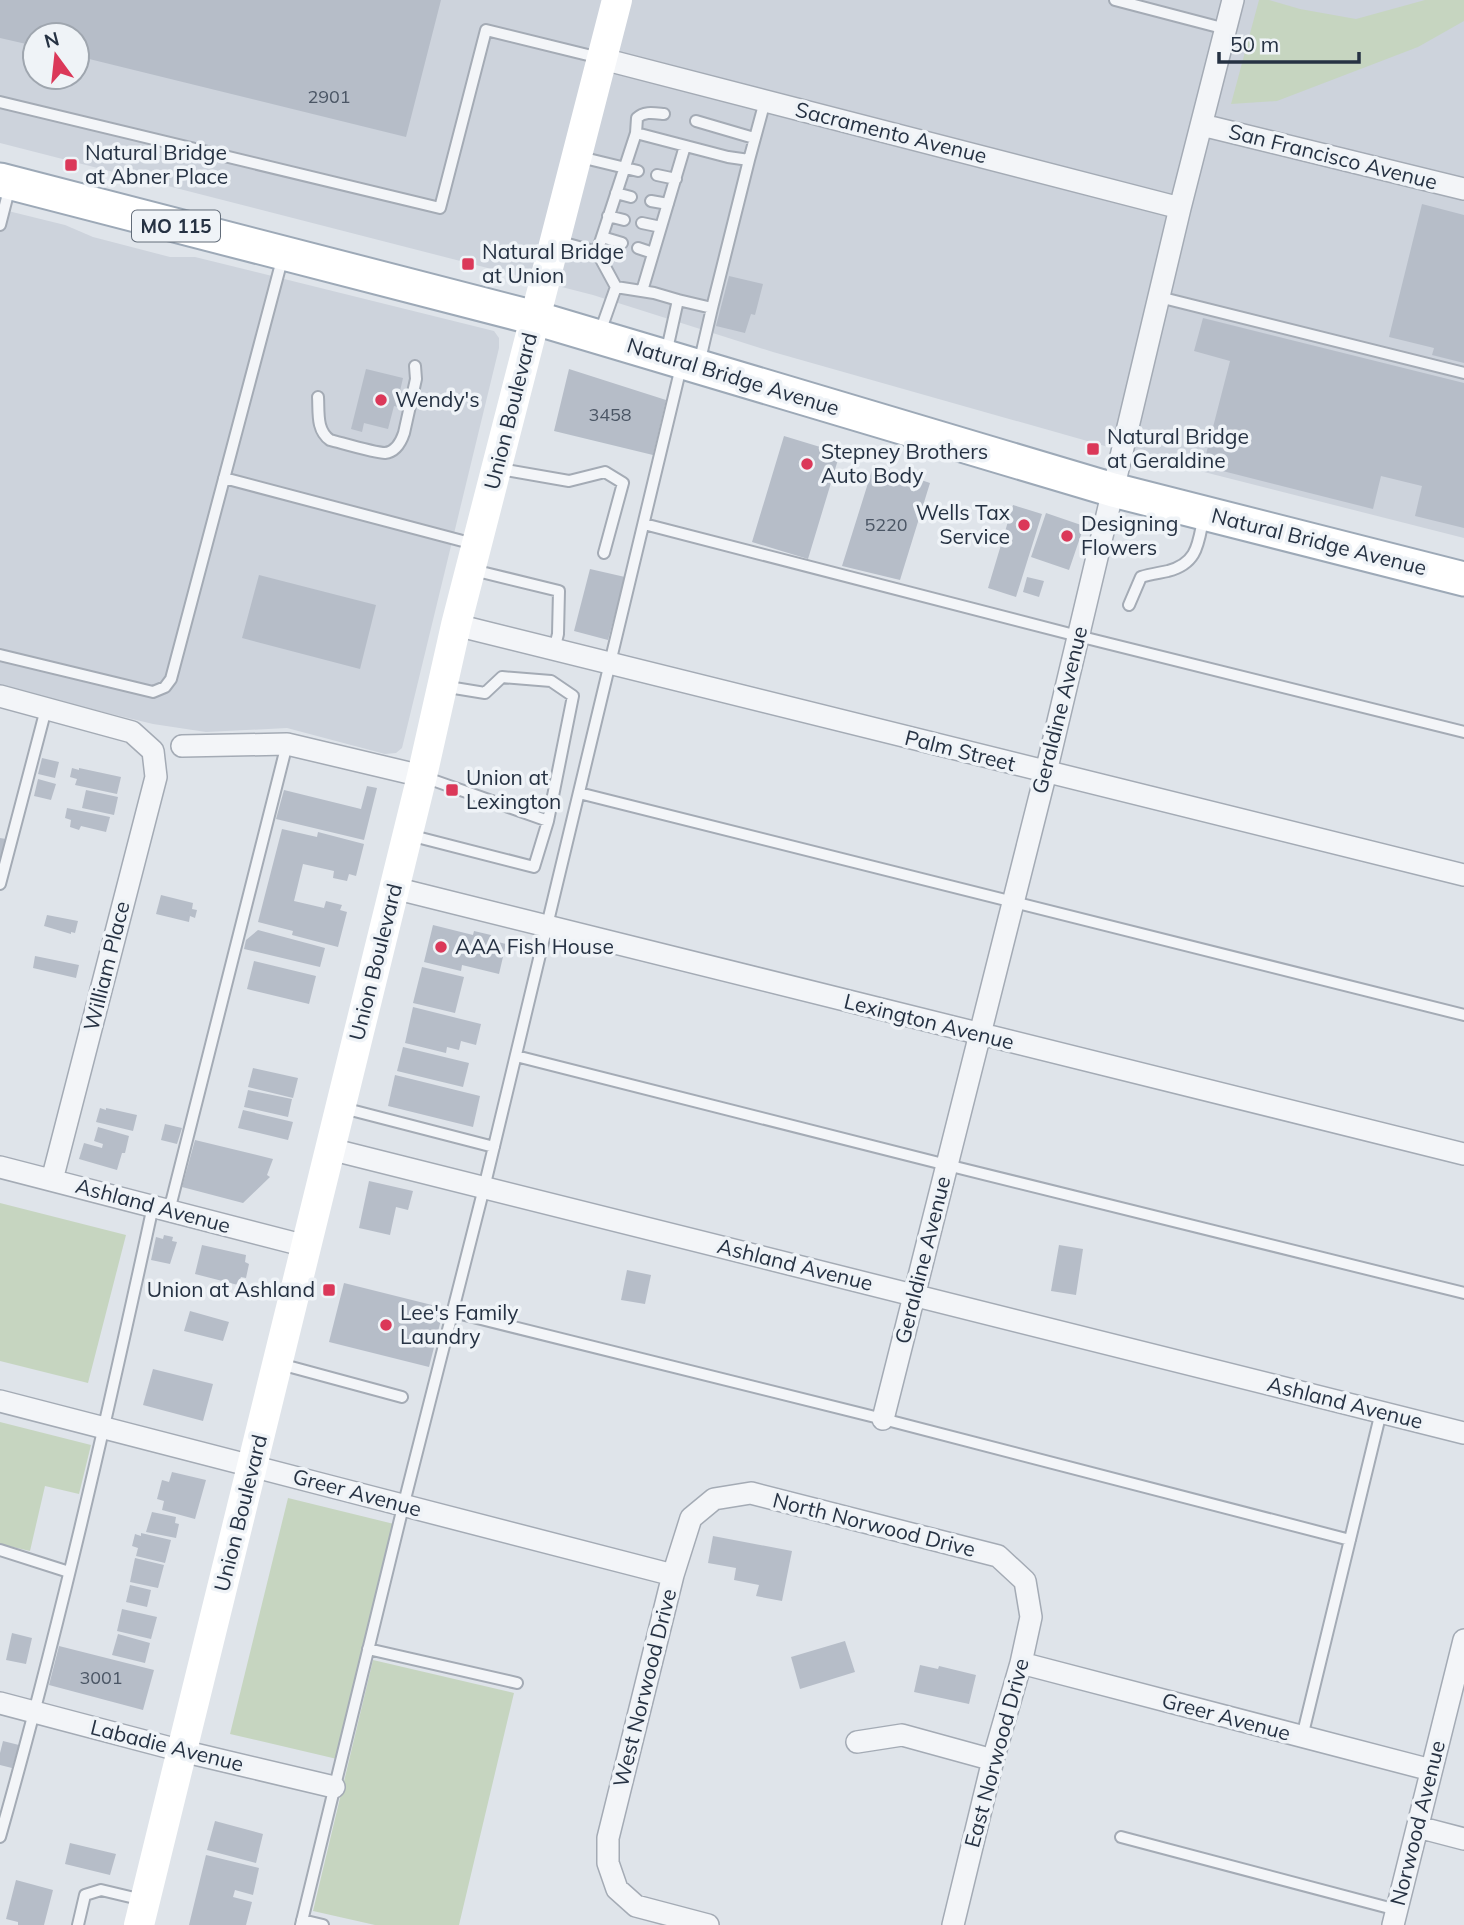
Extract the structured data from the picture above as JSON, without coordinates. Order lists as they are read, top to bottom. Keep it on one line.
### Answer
{"streets":{"main road":["MO 115","Natural Bridge Avenue","Union Boulevard"],"street":["Sacramento Avenue","San Francisco Avenue","Geraldine Avenue","Palm Street","William Place","Lexington Avenue","Ashland Avenue","Greer Avenue","North Norwood Drive","West Norwood Drive","Labadie Avenue","East Norwood Drive","Norwood Avenue"]},"crossings":[["Sacramento Avenue","Union Boulevard"],["Sacramento Avenue","Geraldine Avenue"],["San Francisco Avenue","Geraldine Avenue"],["Natural Bridge Avenue","Union Boulevard"],["Natural Bridge Avenue","Geraldine Avenue"],["Union Boulevard","Palm Street"],["Union Boulevard","Lexington Avenue"],["Union Boulevard","Ashland Avenue"],["Union Boulevard","Greer Avenue"],["Union Boulevard","Labadie Avenue"],["Geraldine Avenue","Palm Street"],["Geraldine Avenue","Lexington Avenue"],["Geraldine Avenue","Ashland Avenue"],["William Place","Ashland Avenue"],["Greer Avenue","West Norwood Drive"],["Greer Avenue","East Norwood Drive"],["Greer Avenue","Norwood Avenue"],["North Norwood Drive","West Norwood Drive"],["North Norwood Drive","East Norwood Drive"]],"places":{"transit":["Natural Bridge at Abner Place","Natural Bridge at Union","Natural Bridge at Geraldine","Union at Lexington","Union at Ashland"],"other":["Wendy's","Stepney Brothers Auto Body","Wells Tax Service","Designing Flowers","AAA Fish House","Lee's Family Laundry"]},"house_numbers":["2901","3458","5220","3001"],"scale_bar":"50 m","north":"top"}
